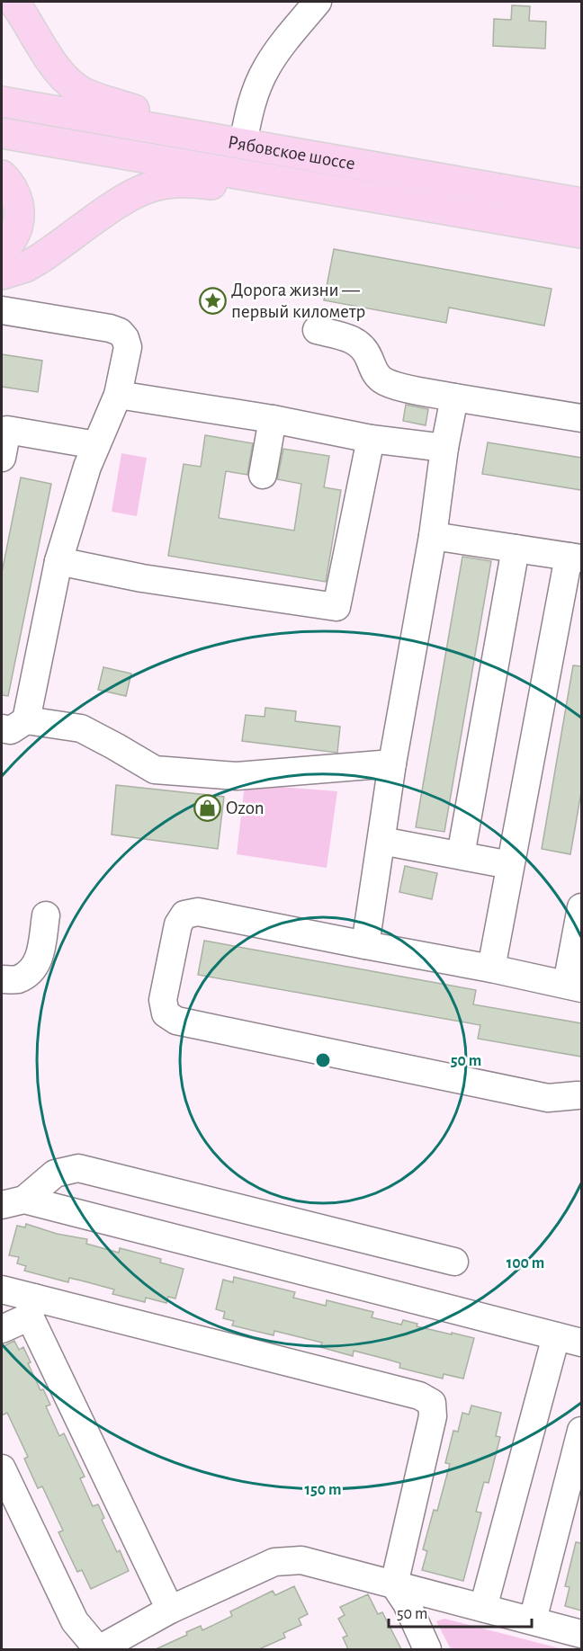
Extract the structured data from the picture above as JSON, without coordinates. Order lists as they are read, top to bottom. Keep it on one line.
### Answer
{"streets":{"main road":["Рябовское шоссе"]},"places":{"place":["Дорога жизни — первый километр"],"shop":["Ozon"]},"scale_bar":"50 m","rings":["50 m","100 m","150 m"]}
